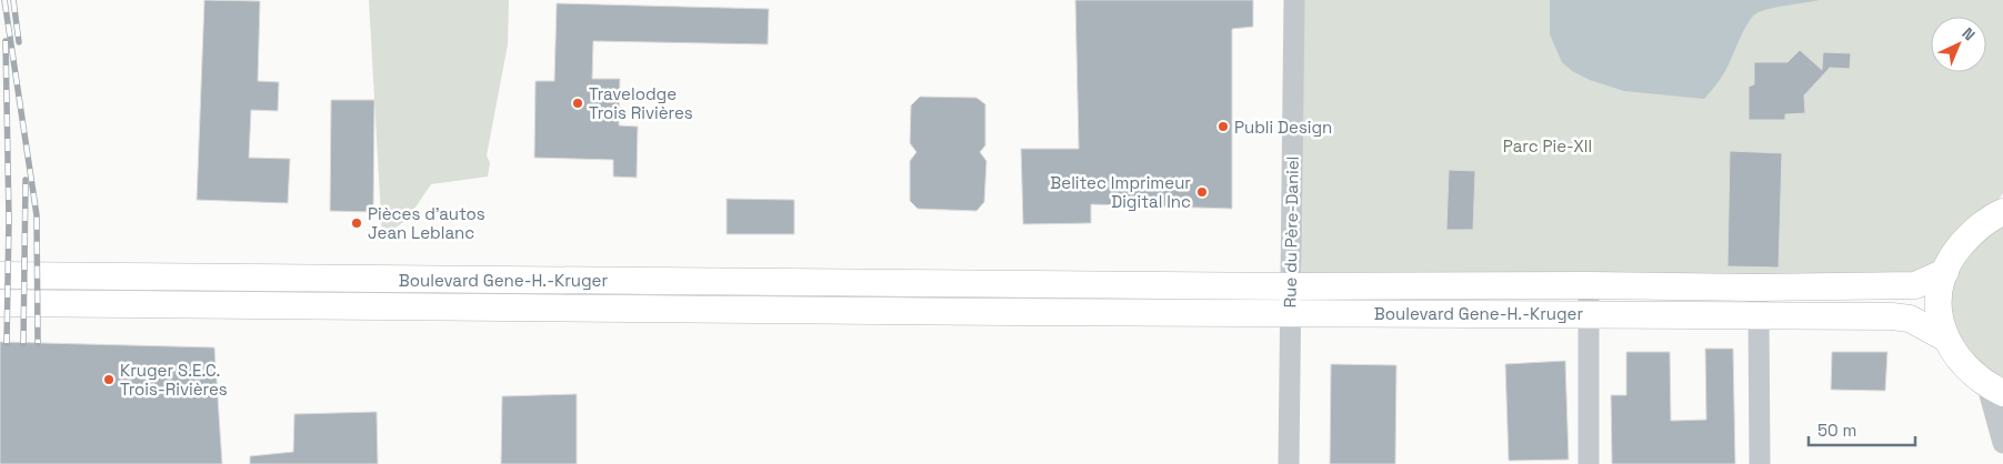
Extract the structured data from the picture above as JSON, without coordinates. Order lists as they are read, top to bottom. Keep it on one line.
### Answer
{"streets":{"main road":["Boulevard Gene-H.-Kruger"],"street":["Rue du Père-Daniel"]},"crossings":[["Rue du Père-Daniel","Boulevard Gene-H.-Kruger"]],"parks":["Parc Pie-XII"],"places":["Travelodge Trois Rivières","Publi Design","Belitec Imprimeur Digital Inc","Pièces d'autos Jean Leblanc","Kruger S.E.C. Trois-Rivières"],"scale_bar":"50 m","north":"top right"}
